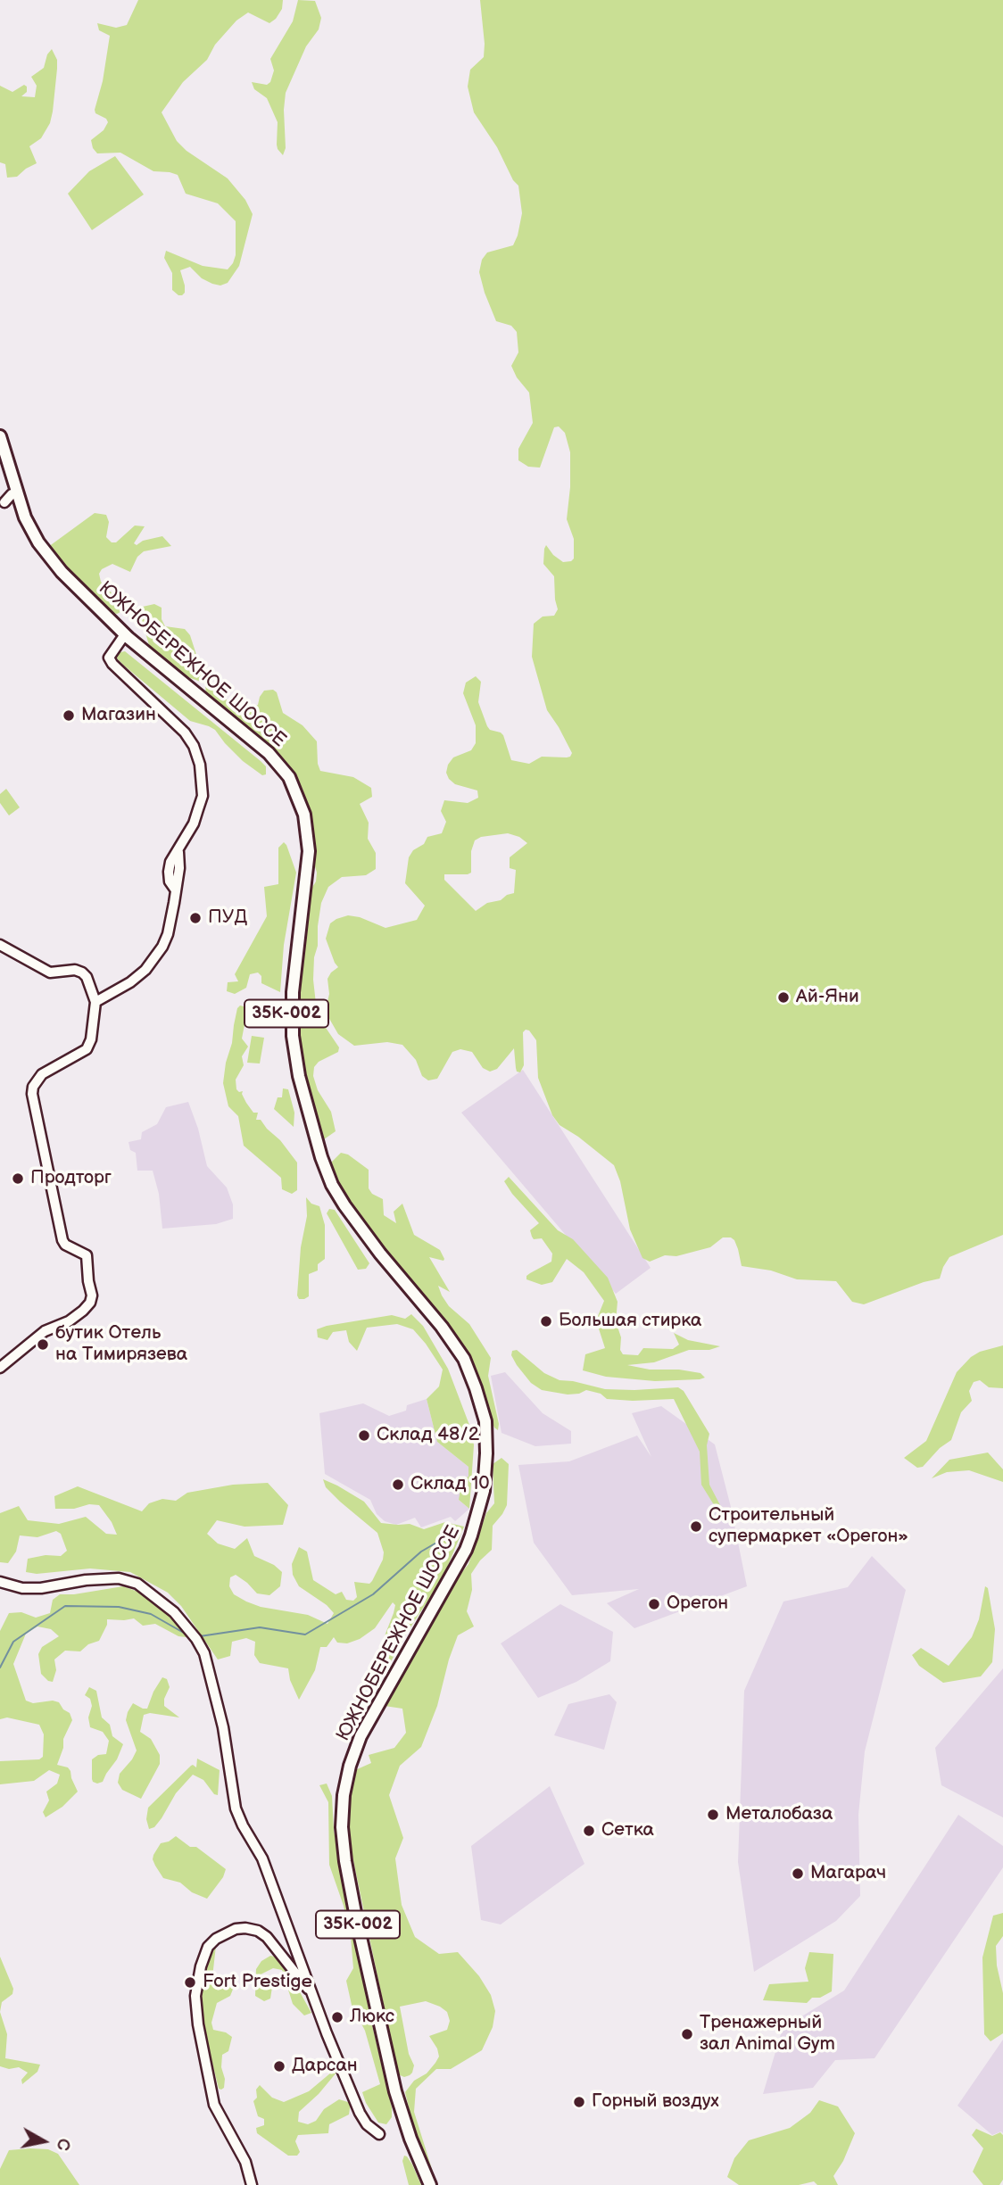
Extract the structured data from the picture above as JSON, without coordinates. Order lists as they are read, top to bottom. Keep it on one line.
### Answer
{"streets":{"highway":["ЮЖНОБЕРЕЖНОЕ ШОССЕ","35К-002"]},"places":["Магазин","ПУД","Ай-Яни","Продторг","Большая стирка","бутик Отель на Тимирязева","Склад 48/2","Склад 10","Строительный супермаркет «Орегон»","Орегон","Металобаза","Сетка","Магарач","Fort Prestige","Люкс","Тренажерный зал Animal Gym","Дарсан","Горный воздух"],"north":"right"}
